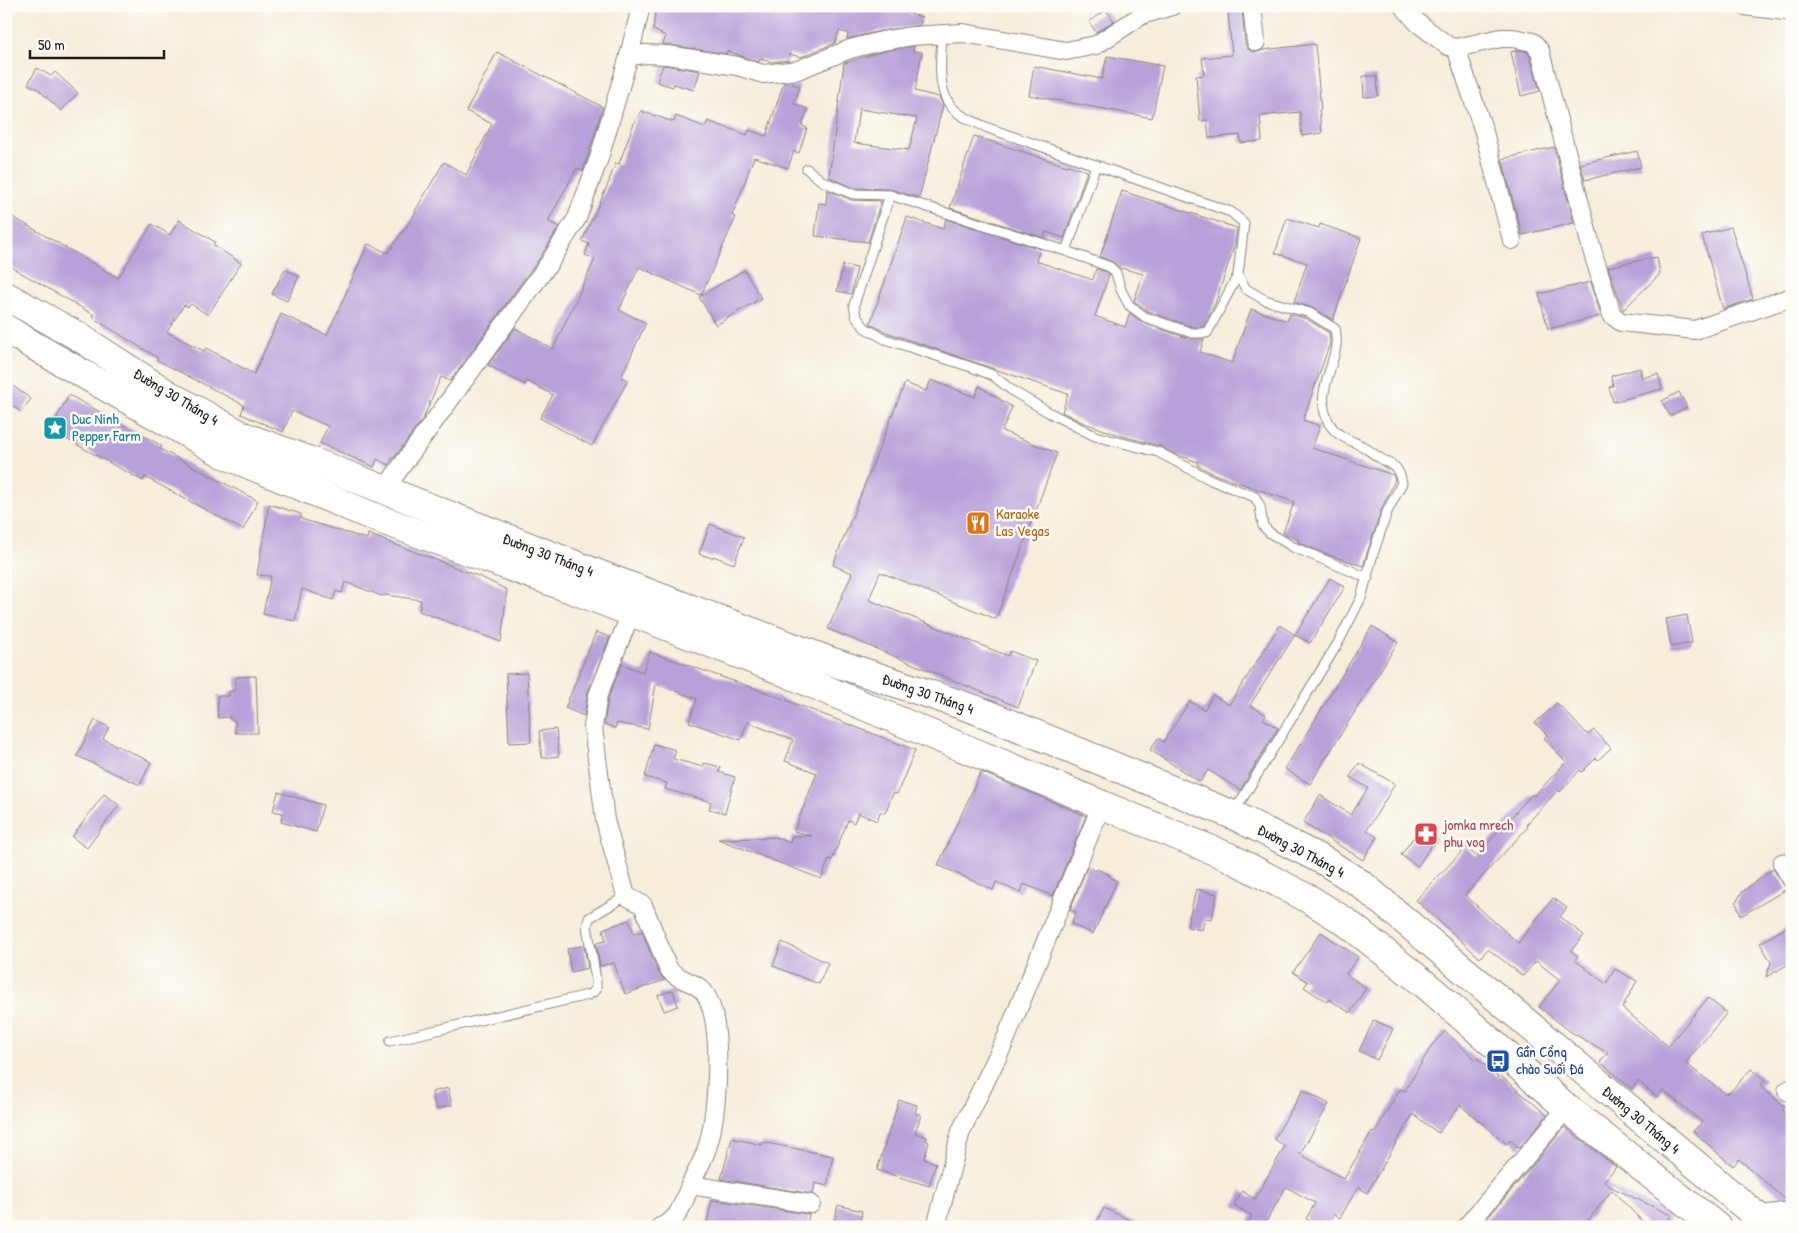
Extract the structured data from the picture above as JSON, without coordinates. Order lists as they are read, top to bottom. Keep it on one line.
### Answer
{"streets":{"main road":["Đường 30 Tháng 4"]},"places":{"place":["Duc Ninh Pepper Farm"],"restaurant":["Karaoke Las Vegas"],"pharmacy":["jomka mrech phu vog"],"bus stop":["Gần Cổng chào Suối Đá"]},"scale_bar":"50 m"}
